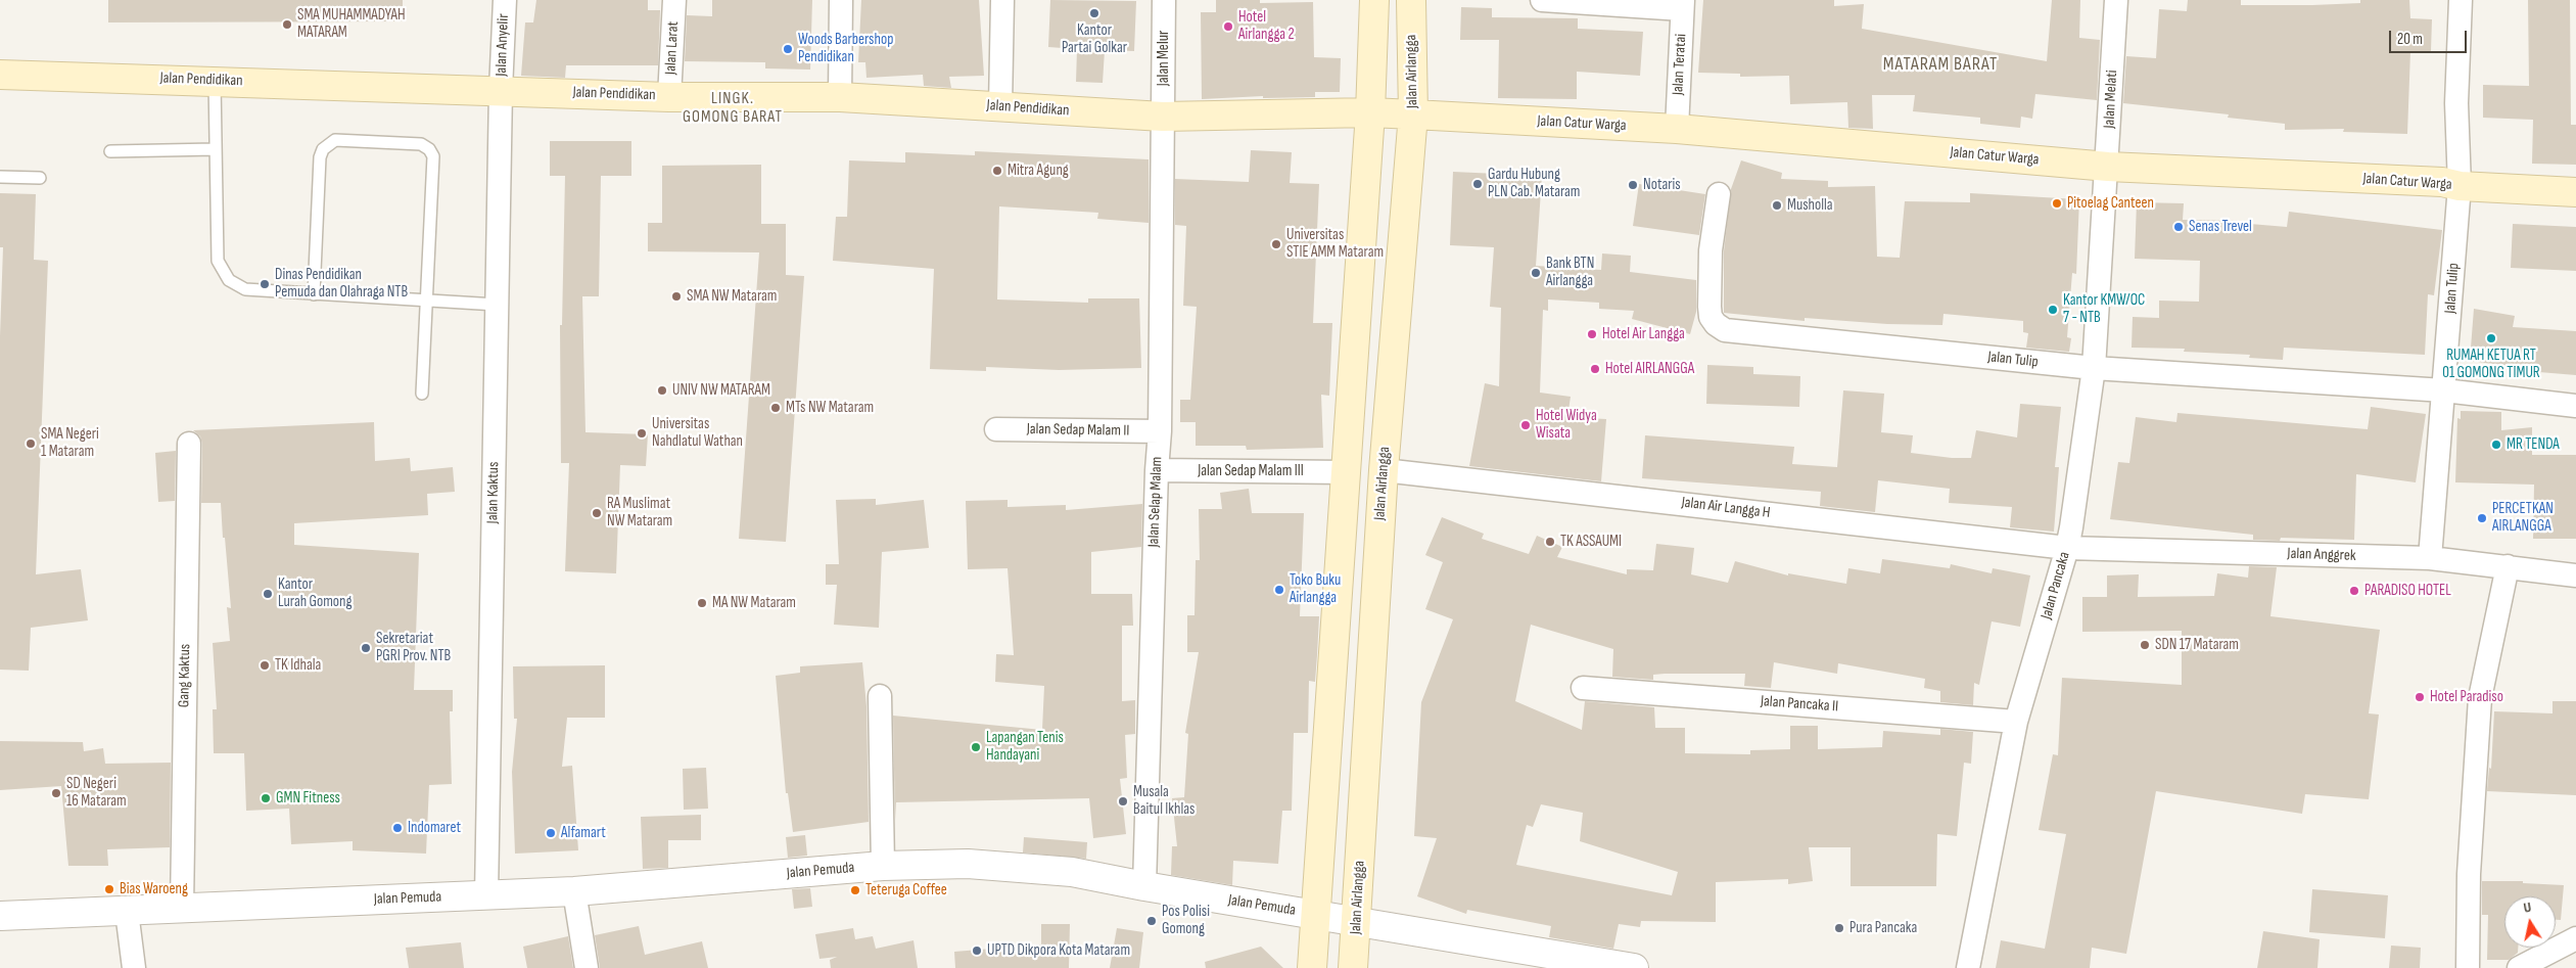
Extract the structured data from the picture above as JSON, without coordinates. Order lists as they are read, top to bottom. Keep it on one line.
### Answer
{"streets":{"main road":["Jalan Airlangga","Jalan Pendidikan","Jalan Catur Warga"],"street":["Jalan Anyelir","Jalan Larat","Jalan Melur","Jalan Teratai","Jalan Melati","Jalan Tulip","Jalan Sedap Malam II","Jalan Sedap Malam III","Jalan Kaktus","Jalan Selap Malam","Jalan Air Langga H","Jalan Anggrek","Jalan Pancaka","Gang Kaktus","Jalan Pancaka II","Jalan Pemuda"]},"crossings":[["Jalan Anyelir","Jalan Pendidikan"],["Jalan Anyelir","Jalan Kaktus"],["Jalan Larat","Jalan Pendidikan"],["Jalan Melur","Jalan Pendidikan"],["Jalan Melur","Jalan Selap Malam"],["Jalan Teratai","Jalan Catur Warga"],["Jalan Airlangga","Jalan Pendidikan"],["Jalan Airlangga","Jalan Catur Warga"],["Jalan Airlangga","Jalan Air Langga H"],["Jalan Airlangga","Jalan Pemuda"],["Jalan Pendidikan","Jalan Catur Warga"],["Jalan Pendidikan","Jalan Kaktus"],["Jalan Pendidikan","Jalan Selap Malam"],["Jalan Melati","Jalan Catur Warga"],["Jalan Melati","Jalan Pancaka"],["Jalan Catur Warga","Jalan Tulip"],["Jalan Tulip","Jalan Anggrek"],["Jalan Tulip","Jalan Pancaka"],["Jalan Sedap Malam II","Jalan Selap Malam"],["Jalan Sedap Malam III","Jalan Selap Malam"],["Jalan Kaktus","Jalan Pemuda"],["Jalan Selap Malam","Jalan Pemuda"],["Jalan Air Langga H","Jalan Anggrek"],["Jalan Air Langga H","Jalan Pancaka"],["Jalan Anggrek","Jalan Pancaka"],["Jalan Pancaka","Jalan Pancaka II"],["Gang Kaktus","Jalan Pemuda"]],"districts":["MATARAM BARAT","LINGK. GOMONG BARAT"],"places":["Kantor Partai Golkar","SMA MUHAMMADYAH MATARAM","Hotel Airlangga 2","Woods Barbershop Pendidikan","Mitra Agung","Gardu Hubung PLN Cab. Mataram","Notaris","Pitoelag Canteen","Musholla","Senas Trevel","Universitas STIE AMM Mataram","Bank BTN Airlangga","Dinas Pendidikan Pemuda dan Olahraga NTB","SMA NW Mataram","Kantor KMW/OC 7 - NTB","Hotel Air Langga","RUMAH KETUA RT 01 GOMONG TIMUR","Hotel AIRLANGGA","UNIV NW MATARAM","MTs NW Mataram","Hotel Widya Wisata","Universitas Nahdlatul Wathan","SMA Negeri 1 Mataram","MR TENDA","RA Muslimat NW Mataram","PERCETKAN AIRLANGGA","TK ASSAUMI","Toko Buku Airlangga","PARADISO HOTEL","Kantor Lurah Gomong","MA NW Mataram","SDN 17 Mataram","Sekretariat PGRI Prov. NTB","TK Idhala","Hotel Paradiso","Lapangan Tenis Handayani","SD Negeri 16 Mataram","GMN Fitness","Musala Baitul Ikhlas","Indomaret","Alfamart","Bias Waroeng","Teteruga Coffee","Pos Polisi Gomong","Pura Pancaka","UPTD Dikpora Kota Mataram"],"scale_bar":"20 m","north":"top"}
